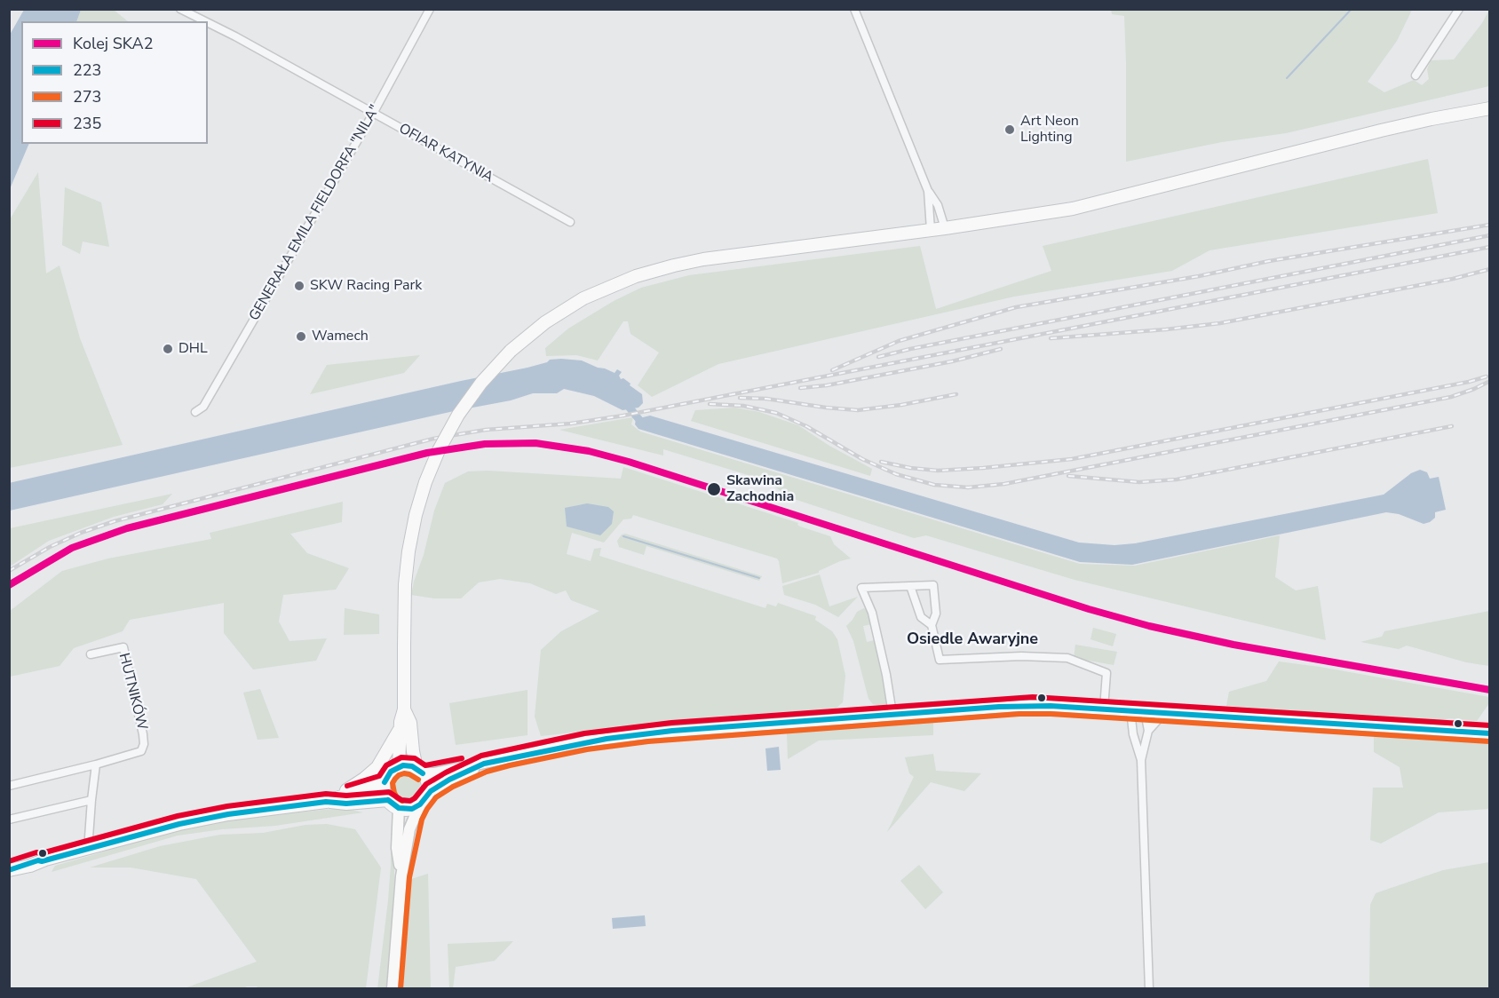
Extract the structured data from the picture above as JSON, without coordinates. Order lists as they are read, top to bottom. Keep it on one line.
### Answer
{"streets":{"street":["OFIAR KATYNIA","GENERAŁA EMILA FIELDORFA \"NILA\"","HUTNIKÓW"]},"crossings":[["OFIAR KATYNIA","GENERAŁA EMILA FIELDORFA \"NILA\""]],"districts":["Osiedle Awaryjne"],"places":["Art Neon Lighting","SKW Racing Park","Wamech","DHL","Skawina Zachodnia"],"lines":["rail line SKA2","transit line 235","transit line 223","transit line 273"],"legend":["Kolej SKA2","223","273","235"]}
